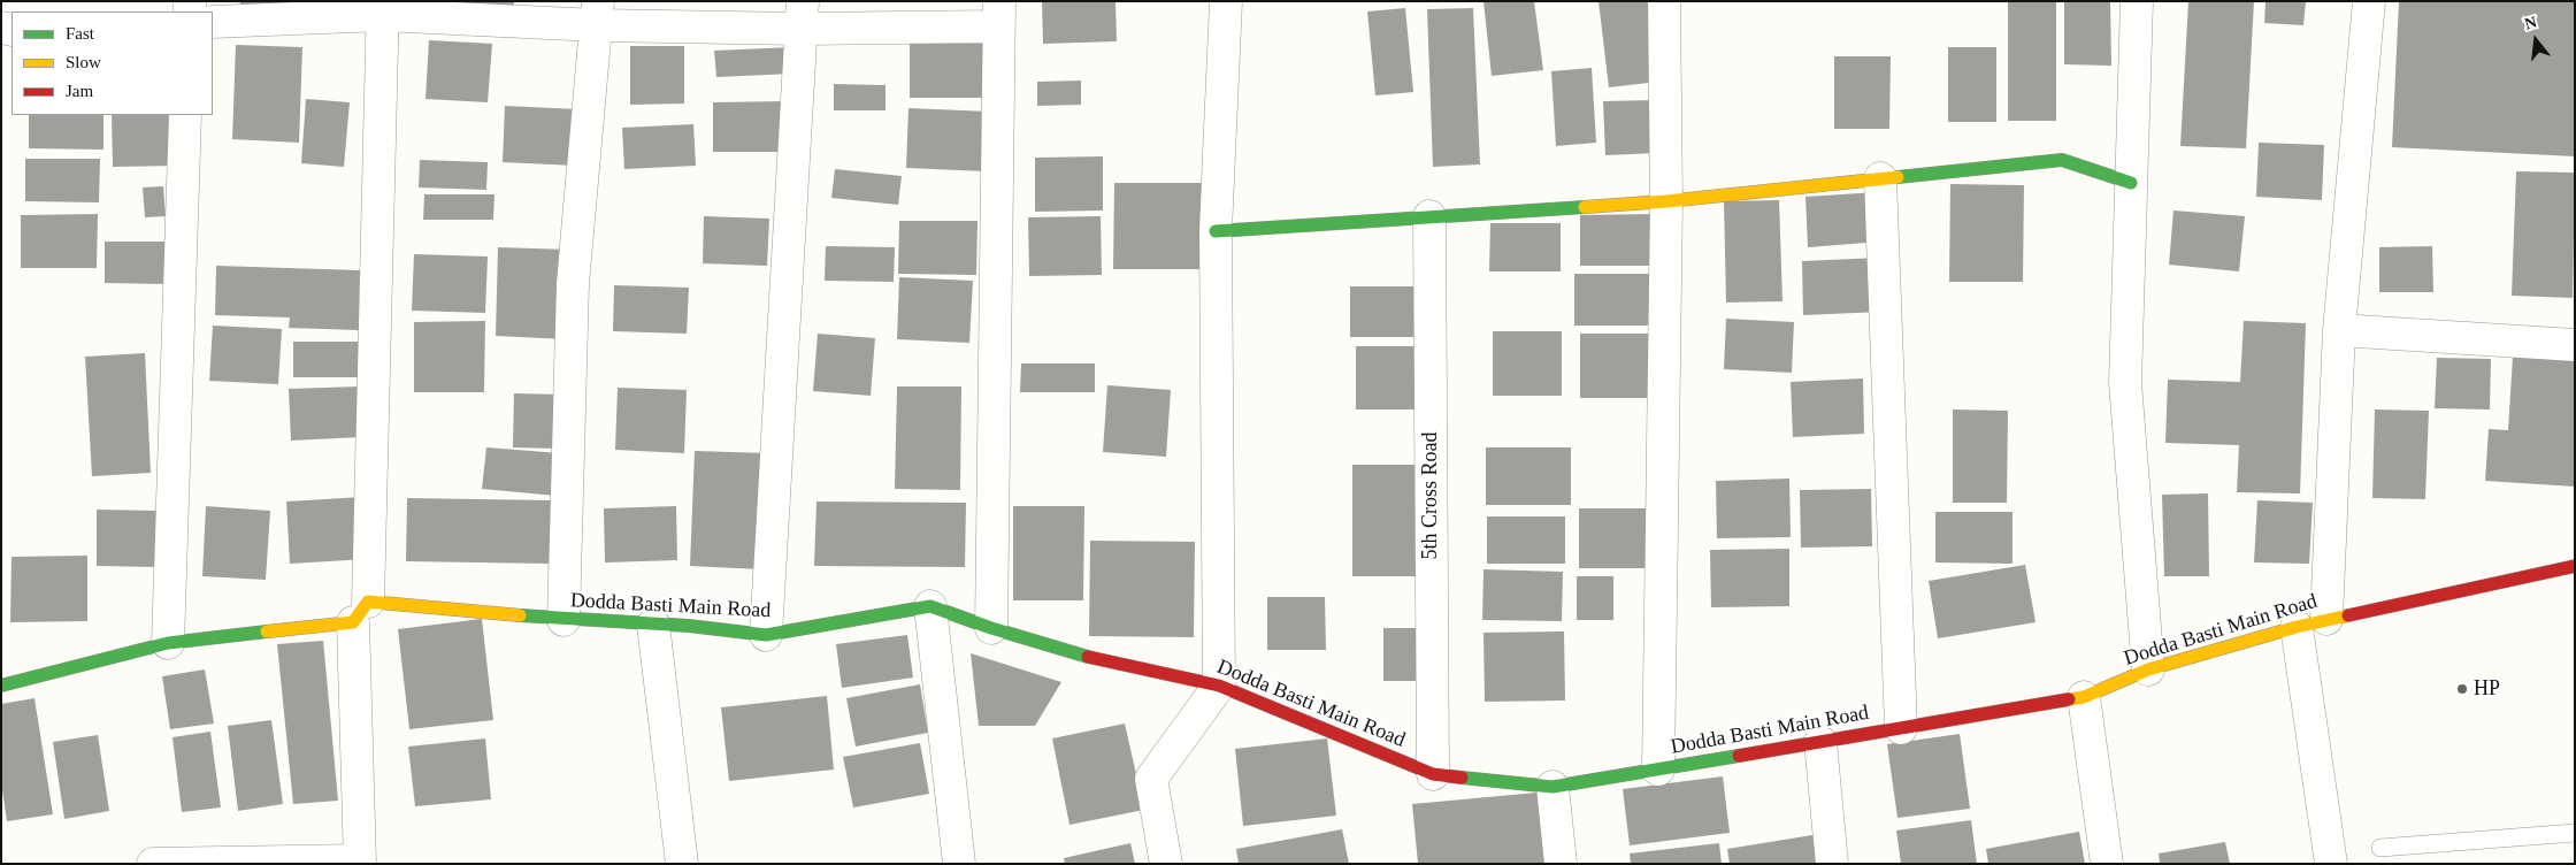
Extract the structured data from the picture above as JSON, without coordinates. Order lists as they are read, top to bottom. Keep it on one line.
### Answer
{"streets":{"street":["5th Cross Road","Dodda Basti Main Road"]},"crossings":[["5th Cross Road","Dodda Basti Main Road"]],"places":["HP"],"legend":["Fast","Slow","Jam"],"north":"top"}
